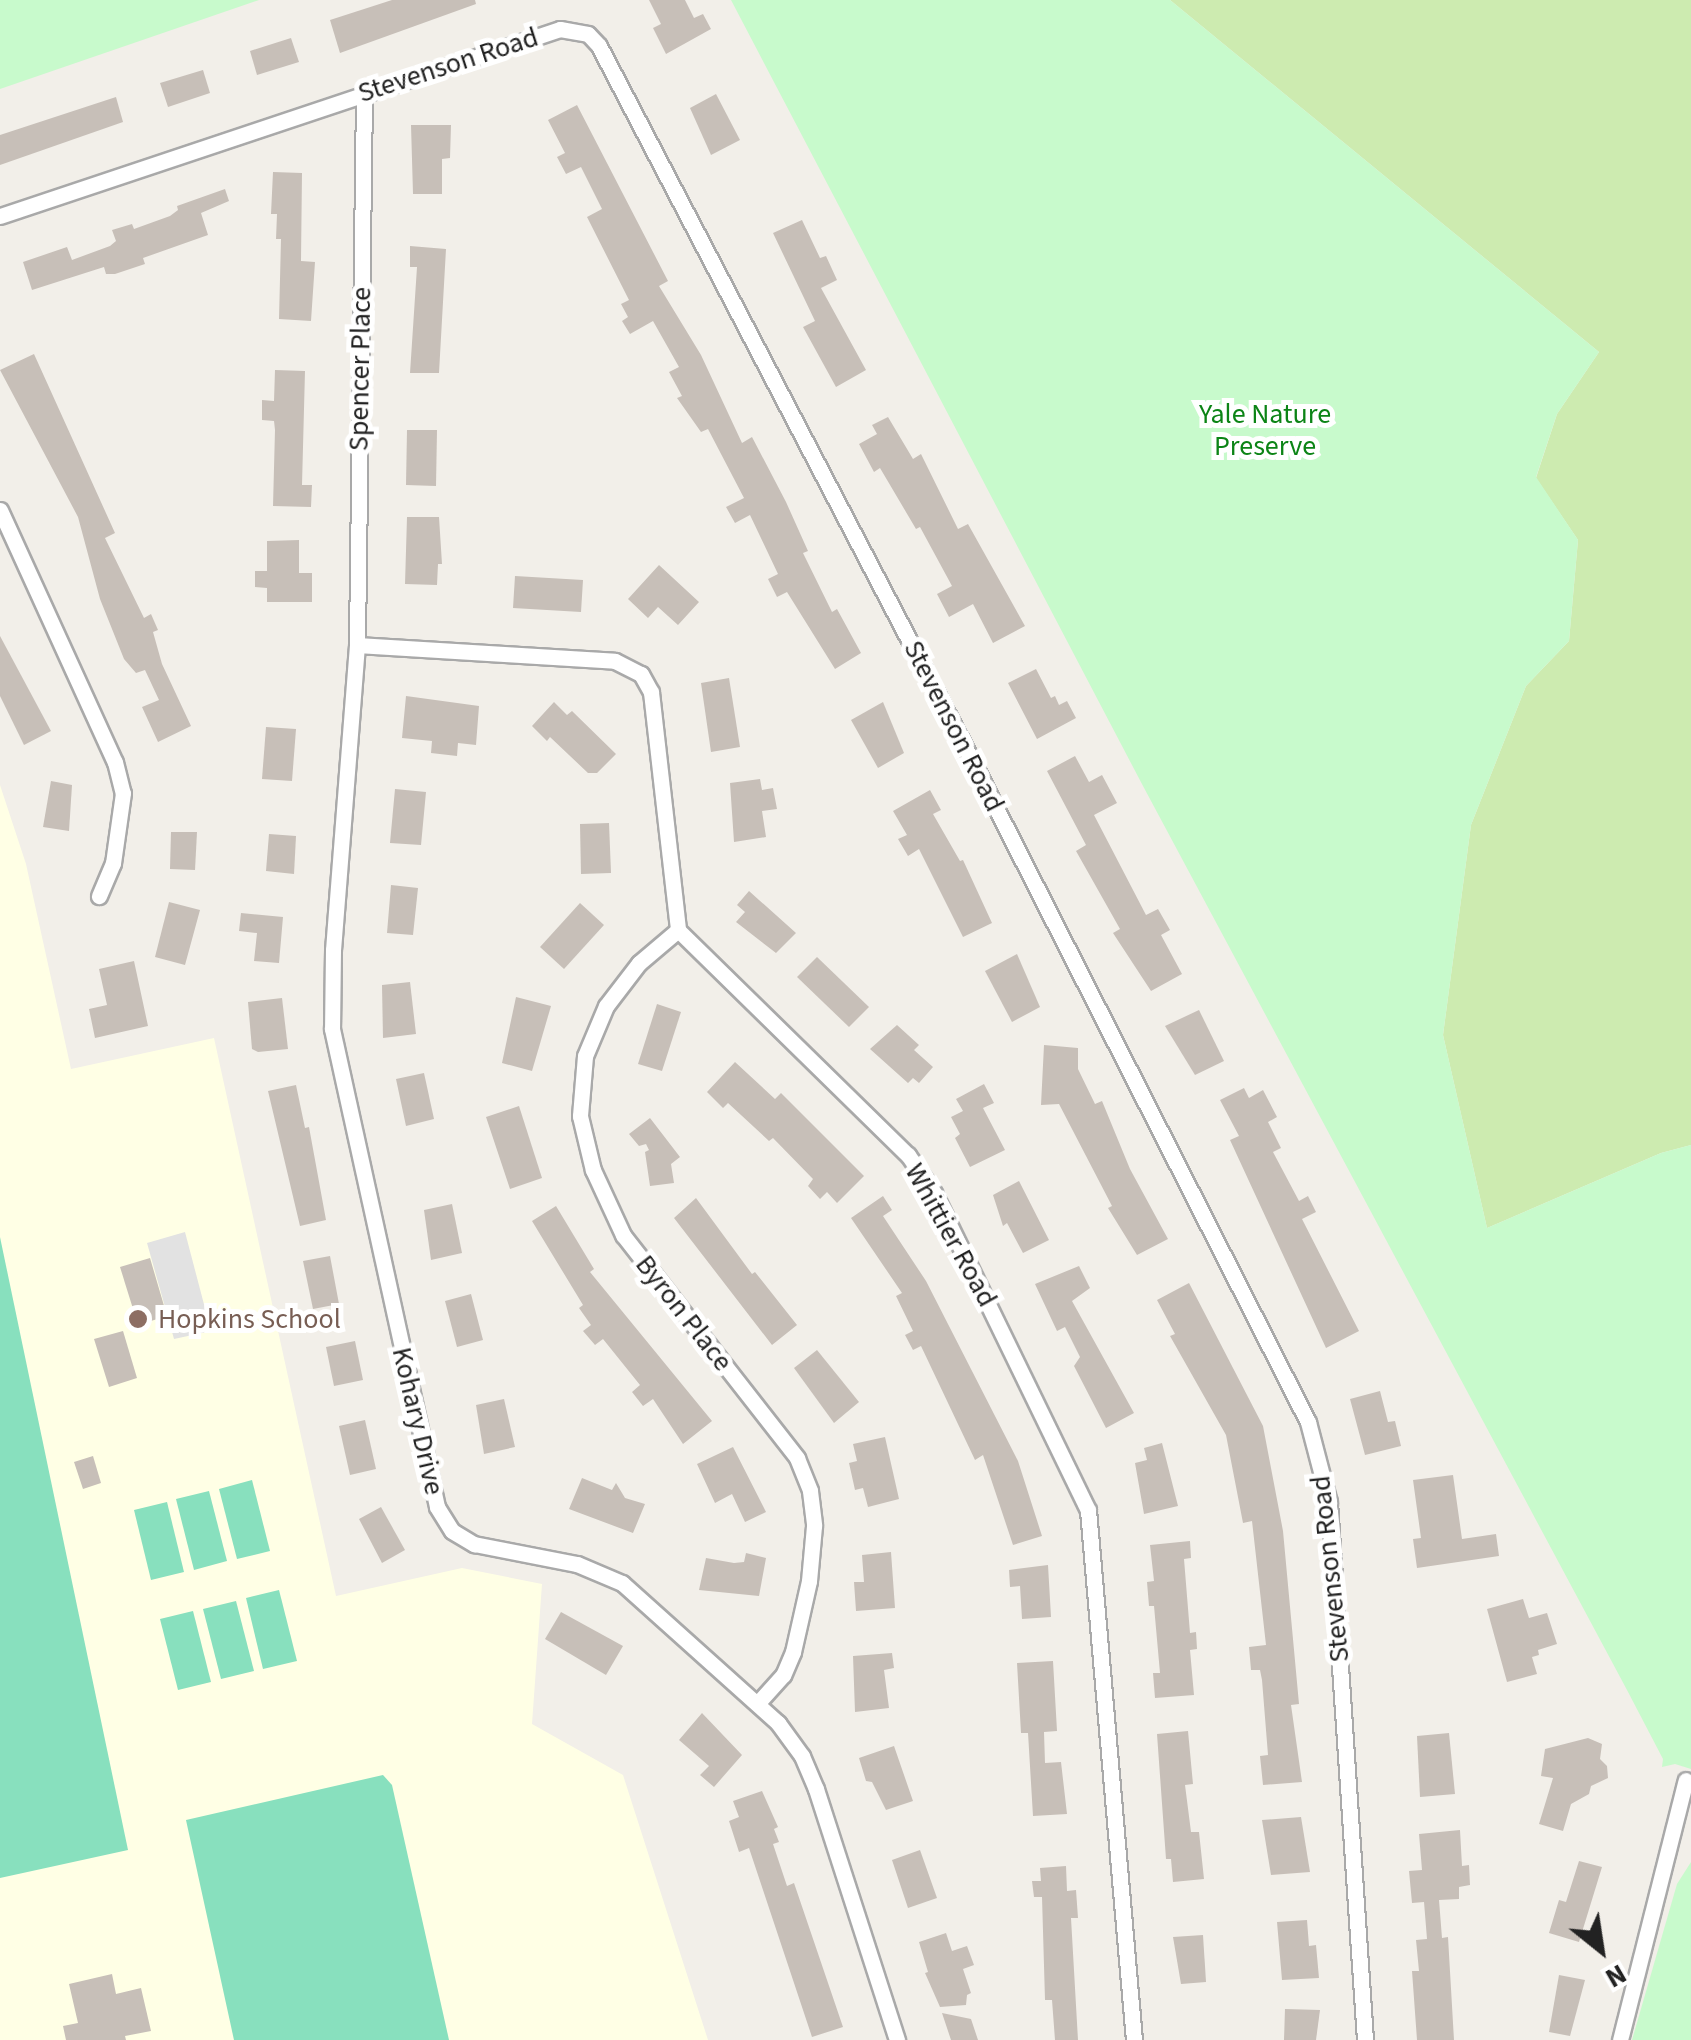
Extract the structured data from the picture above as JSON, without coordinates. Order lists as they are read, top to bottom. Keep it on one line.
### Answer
{"streets":{"street":["Stevenson Road","Spencer Place","Whittier Road","Byron Place","Kohary Drive"]},"crossings":[["Stevenson Road","Spencer Place"],["Spencer Place","Kohary Drive"],["Whittier Road","Byron Place"],["Byron Place","Kohary Drive"]],"parks":["Yale Nature Preserve"],"places":["Hopkins School"],"north":"bottom right"}
